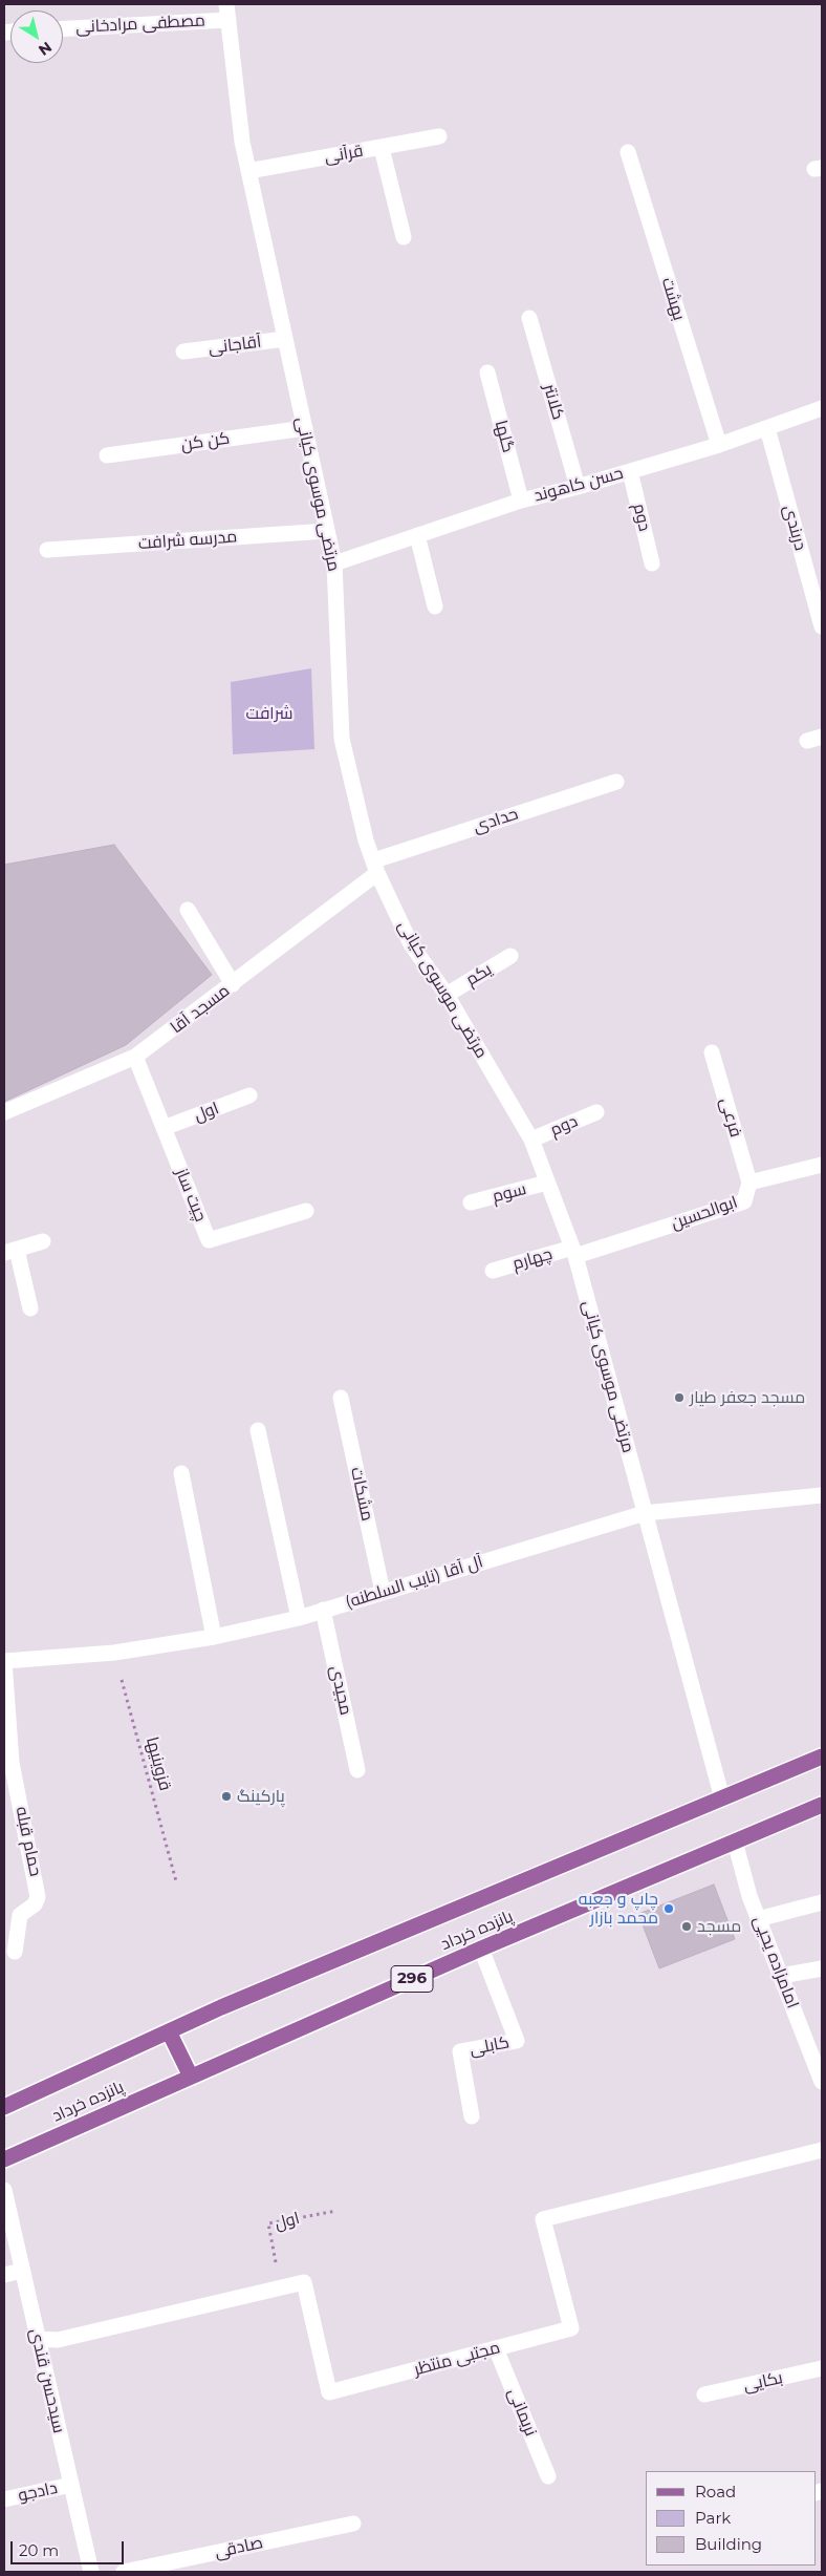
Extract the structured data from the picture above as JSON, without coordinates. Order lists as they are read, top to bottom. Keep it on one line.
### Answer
{"streets":{"main road":["پانزده خرداد","296"],"street":["مصطفی مرادخانی","قرآنی","بهشت","آقاجانی","کلانتر","گلها","کن کن","حسن کاهوند","مرتضی موسوی کیانی","دوم","دربندی","مدرسه شرافت","حدادی","یکم","مسجد آقا","اول","فرعی","سوم","چیت ساز","ابوالحسین","چهارم","مشکات","آل آقا (نایب السلطنه)","مجیدی","حمام قبله","امامزاده یحیی","کابلی","مجتبی منتظر","سیدحسن قندی","بکایی","نریمانی","دادجو","صادقی"],"path":["قزوینیها"]},"crossings":[["مصطفی مرادخانی","مرتضی موسوی کیانی"],["قرآنی","مرتضی موسوی کیانی"],["بهشت","حسن کاهوند"],["آقاجانی","مرتضی موسوی کیانی"],["کلانتر","حسن کاهوند"],["گلها","حسن کاهوند"],["کن کن","مرتضی موسوی کیانی"],["حسن کاهوند","مرتضی موسوی کیانی"],["حسن کاهوند","دوم"],["حسن کاهوند","دربندی"],["مرتضی موسوی کیانی","دوم"],["مرتضی موسوی کیانی","مدرسه شرافت"],["مرتضی موسوی کیانی","حدادی"],["مرتضی موسوی کیانی","یکم"],["مرتضی موسوی کیانی","مسجد آقا"],["مرتضی موسوی کیانی","سوم"],["مرتضی موسوی کیانی","ابوالحسین"],["مرتضی موسوی کیانی","چهارم"],["مرتضی موسوی کیانی","آل آقا (نایب السلطنه)"],["مرتضی موسوی کیانی","پانزده خرداد"],["حدادی","مسجد آقا"],["مسجد آقا","چیت ساز"],["اول","چیت ساز"],["اول","مجتبی منتظر"],["فرعی","ابوالحسین"],["ابوالحسین","چهارم"],["مشکات","آل آقا (نایب السلطنه)"],["آل آقا (نایب السلطنه)","مجیدی"],["آل آقا (نایب السلطنه)","قزوینیها"],["آل آقا (نایب السلطنه)","حمام قبله"],["پانزده خرداد","امامزاده یحیی"],["پانزده خرداد","کابلی"],["مجتبی منتظر","سیدحسن قندی"],["مجتبی منتظر","نریمانی"],["سیدحسن قندی","دادجو"]],"parks":["شرافت"],"places":["مسجد جعفر طیار","پارکینگ","چاپ و جعبه محمد بازار","مسجد"],"legend":["Road","Park","Building"],"scale_bar":"20 m","north":"bottom right"}
